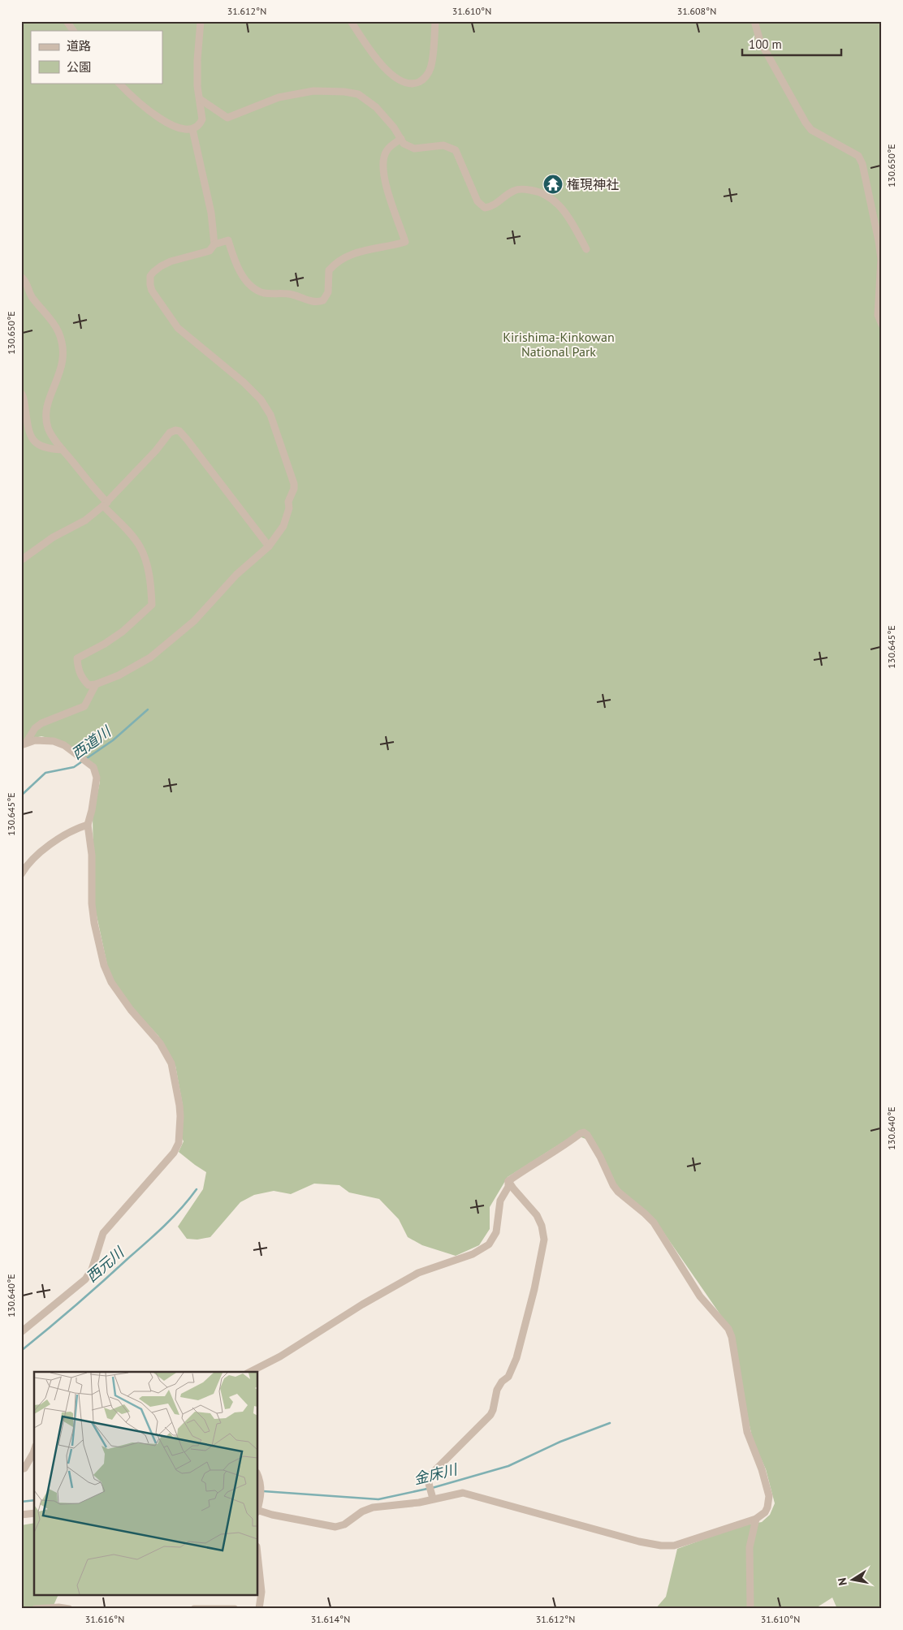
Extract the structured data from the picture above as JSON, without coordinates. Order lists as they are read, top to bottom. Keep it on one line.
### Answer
{"water":["西道川","西元川","金床川"],"parks":["Kirishima-Kinkowan National Park"],"places":{"temple":["権現神社"]},"legend":["道路","公園"],"scale_bar":"100 m","north":"left","coordinates":["31.612°N","31.610°N","31.608°N","130.650°E","130.645°E","130.640°E","31.616°N","31.614°N"]}
